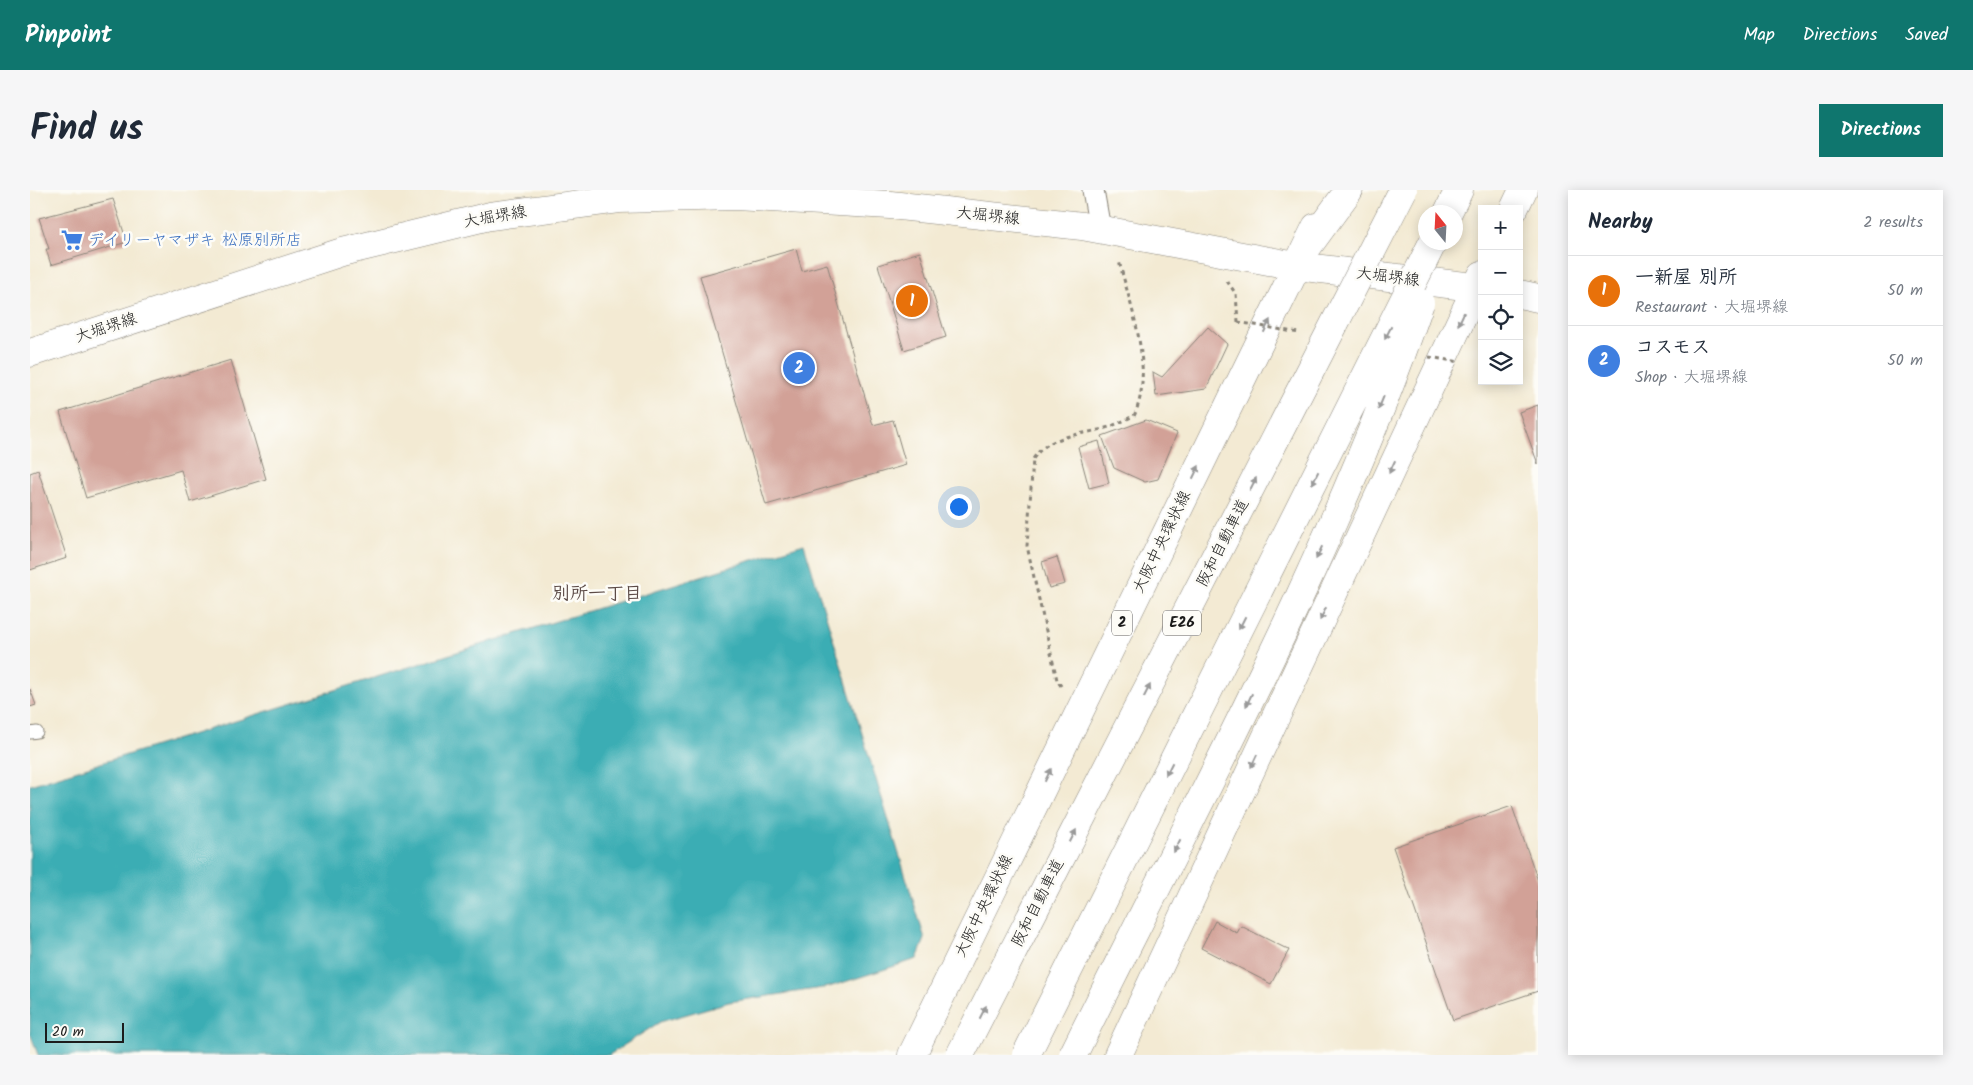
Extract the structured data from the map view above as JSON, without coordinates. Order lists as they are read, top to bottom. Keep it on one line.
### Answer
{"streets":{"main road":["大堀堺線","大阪中央環状線","阪和自動車道","2","E26"]},"crossings":[["大堀堺線","大阪中央環状線"]],"districts":["別所一丁目"],"places":{"supermarket":["デイリーヤマザキ 松原別所店"]},"scale_bar":"20 m","north":"top","page":{"header":"Pinpoint","nav":["Map","Directions","Saved"],"title":"Find us","buttons":"Directions","heading":["Nearby","2 results"],"map_buttons":["+","−"],"list":[{"mark":"1","name":"一新屋 別所","note":"Restaurant · 大堀堺線","value":"50 m"},{"mark":"2","name":"コスモス","note":"Shop · 大堀堺線","value":"50 m"}],"pins":["1","2"],"scale":"20 m"}}
